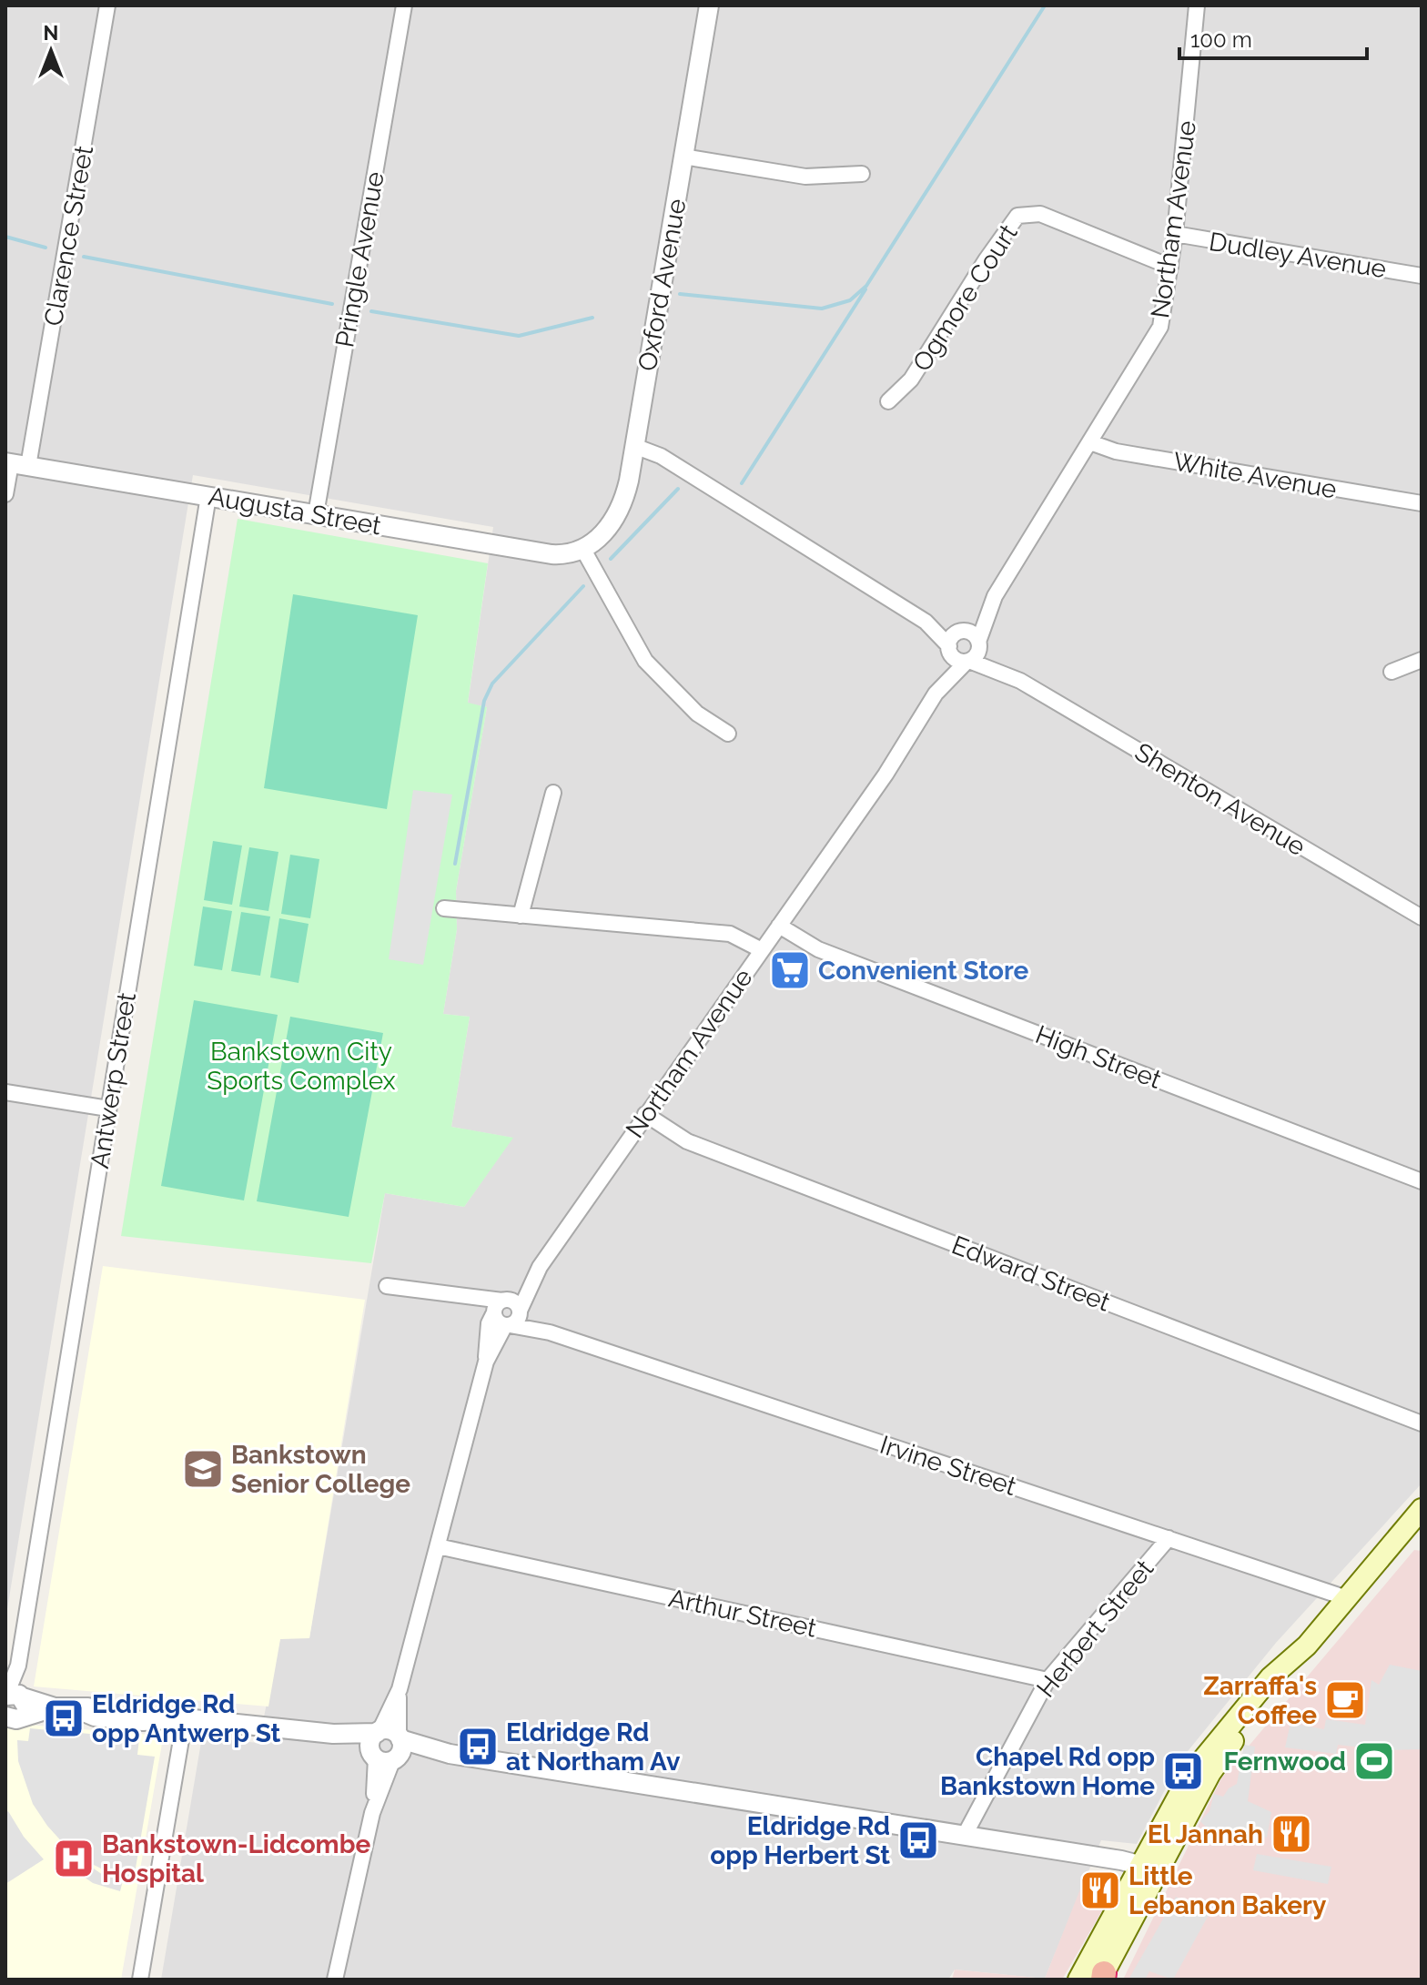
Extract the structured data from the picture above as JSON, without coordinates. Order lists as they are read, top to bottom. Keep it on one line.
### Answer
{"streets":{"street":["Northam Avenue","Clarence Street","Dudley Avenue","Pringle Avenue","Oxford Avenue","Ogmore Court","White Avenue","Augusta Street","Shenton Avenue","High Street","Antwerp Street","Edward Street","Irvine Street","Arthur Street","Herbert Street"]},"crossings":[["Northam Avenue","Dudley Avenue"],["Northam Avenue","Ogmore Court"],["Northam Avenue","White Avenue"],["Northam Avenue","Shenton Avenue"],["Northam Avenue","High Street"],["Northam Avenue","Edward Street"],["Northam Avenue","Irvine Street"],["Clarence Street","Augusta Street"],["Pringle Avenue","Augusta Street"],["Oxford Avenue","Augusta Street"],["Augusta Street","Antwerp Street"],["Irvine Street","Herbert Street"],["Arthur Street","Herbert Street"]],"parks":["Bankstown City Sports Complex"],"places":{"supermarket":["Convenient Store"],"school or university":["Bankstown Senior College"],"cafe":["Zarraffa's Coffee"],"bus stop":["Eldridge Rd opp Antwerp St","Eldridge Rd at Northam Av","Chapel Rd opp Bankstown Home","Eldridge Rd opp Herbert St"],"sports":["Fernwood"],"restaurant":["El Jannah","Little Lebanon Bakery"],"hospital":["Bankstown-Lidcombe Hospital"]},"scale_bar":"100 m","north":"top"}
